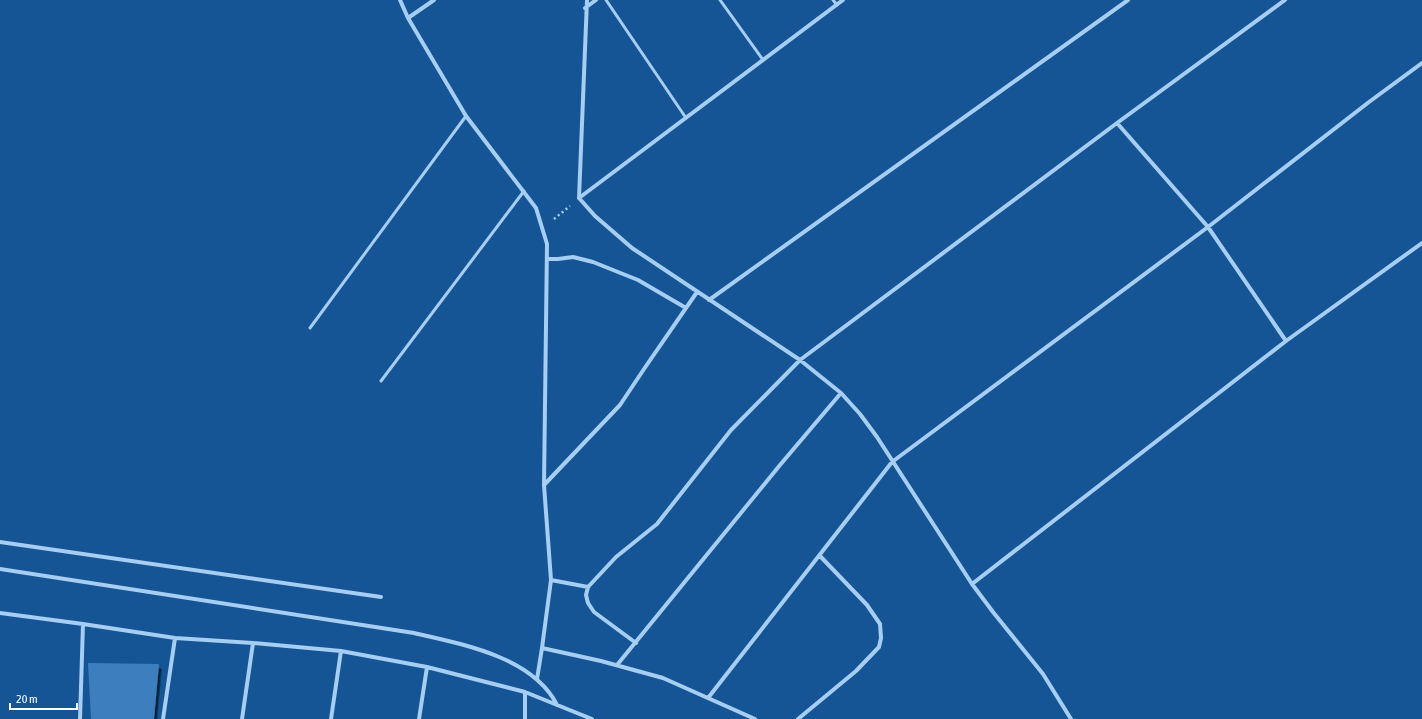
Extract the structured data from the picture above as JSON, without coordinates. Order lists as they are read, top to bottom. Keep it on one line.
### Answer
{"scale_bar":"20 m"}
